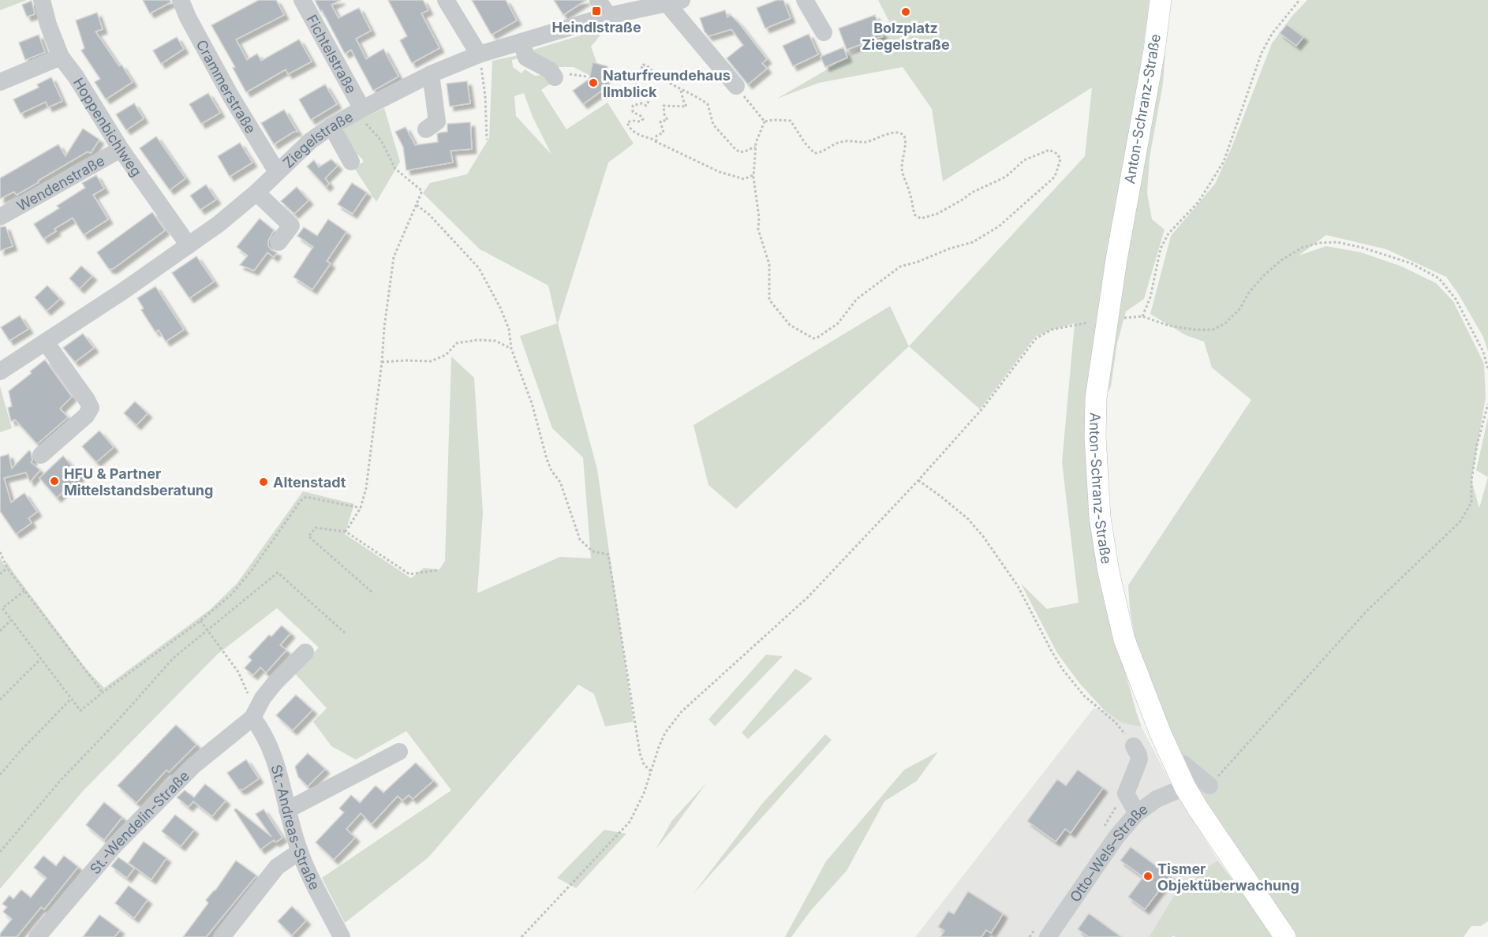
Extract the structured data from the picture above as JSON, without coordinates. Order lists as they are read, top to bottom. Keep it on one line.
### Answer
{"streets":{"main road":["Anton-Schranz-Straße"],"street":["Fichtelstraße","Crammerstraße","Hoppenbichlweg","Ziegelstraße","Wendenstraße","St.-Wendelin-Straße","St.-Andreas-Straße","Otto–Wels–Straße"]},"crossings":[["Fichtelstraße","Ziegelstraße"],["Crammerstraße","Ziegelstraße"],["Anton-Schranz-Straße","Otto–Wels–Straße"],["Hoppenbichlweg","Ziegelstraße"],["Hoppenbichlweg","Wendenstraße"],["St.-Wendelin-Straße","St.-Andreas-Straße"]],"places":{"transit":["Heindlstraße"],"other":["Bolzplatz Ziegelstraße","Naturfreundehaus Ilmblick","HFU & Partner Mittelstandsberatung","Altenstadt","Tismer Objektüberwachung"]}}
